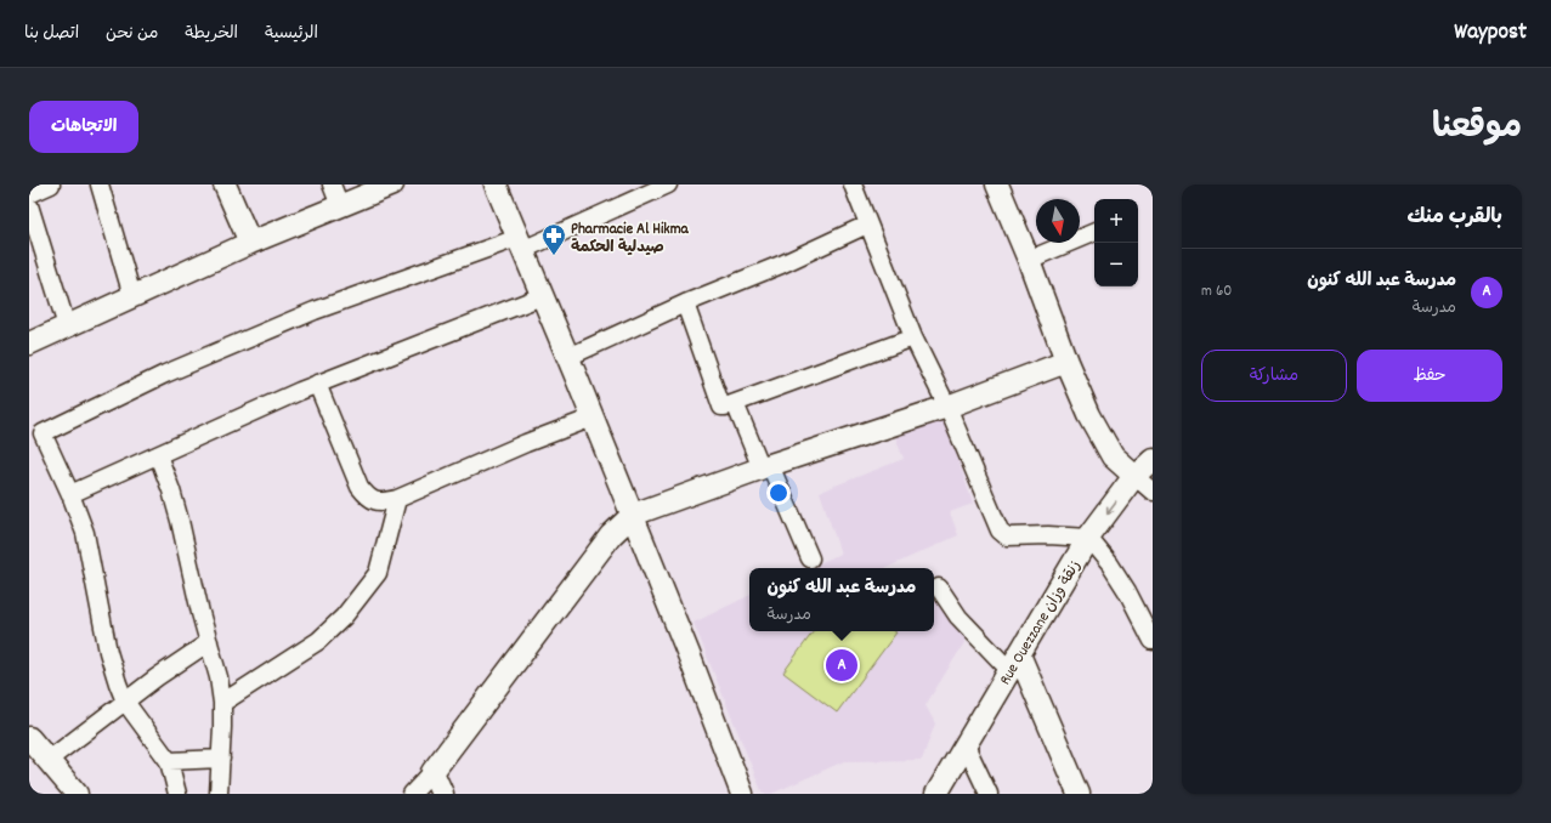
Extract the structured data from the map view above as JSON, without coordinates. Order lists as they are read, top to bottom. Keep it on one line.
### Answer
{"streets":{"street":["Rue Ouezzane زنقة وزان"]},"places":{"pharmacy":["Pharmacie Al Hikma صيدلية الحكمة"]},"north":"bottom","page":{"header":"Waypost","nav":["الرئيسية","الخريطة","من نحن","اتصل بنا"],"title":"موقعنا","buttons":["الاتجاهات",["حفظ","مشاركة"]],"heading":"بالقرب منك","map_buttons":["+","−"],"list":[{"mark":"A","name":"مدرسة عبد الله كنون","note":"مدرسة","value":"60 m"}],"popup":["مدرسة عبد الله كنون","مدرسة"],"pins":"A"}}
